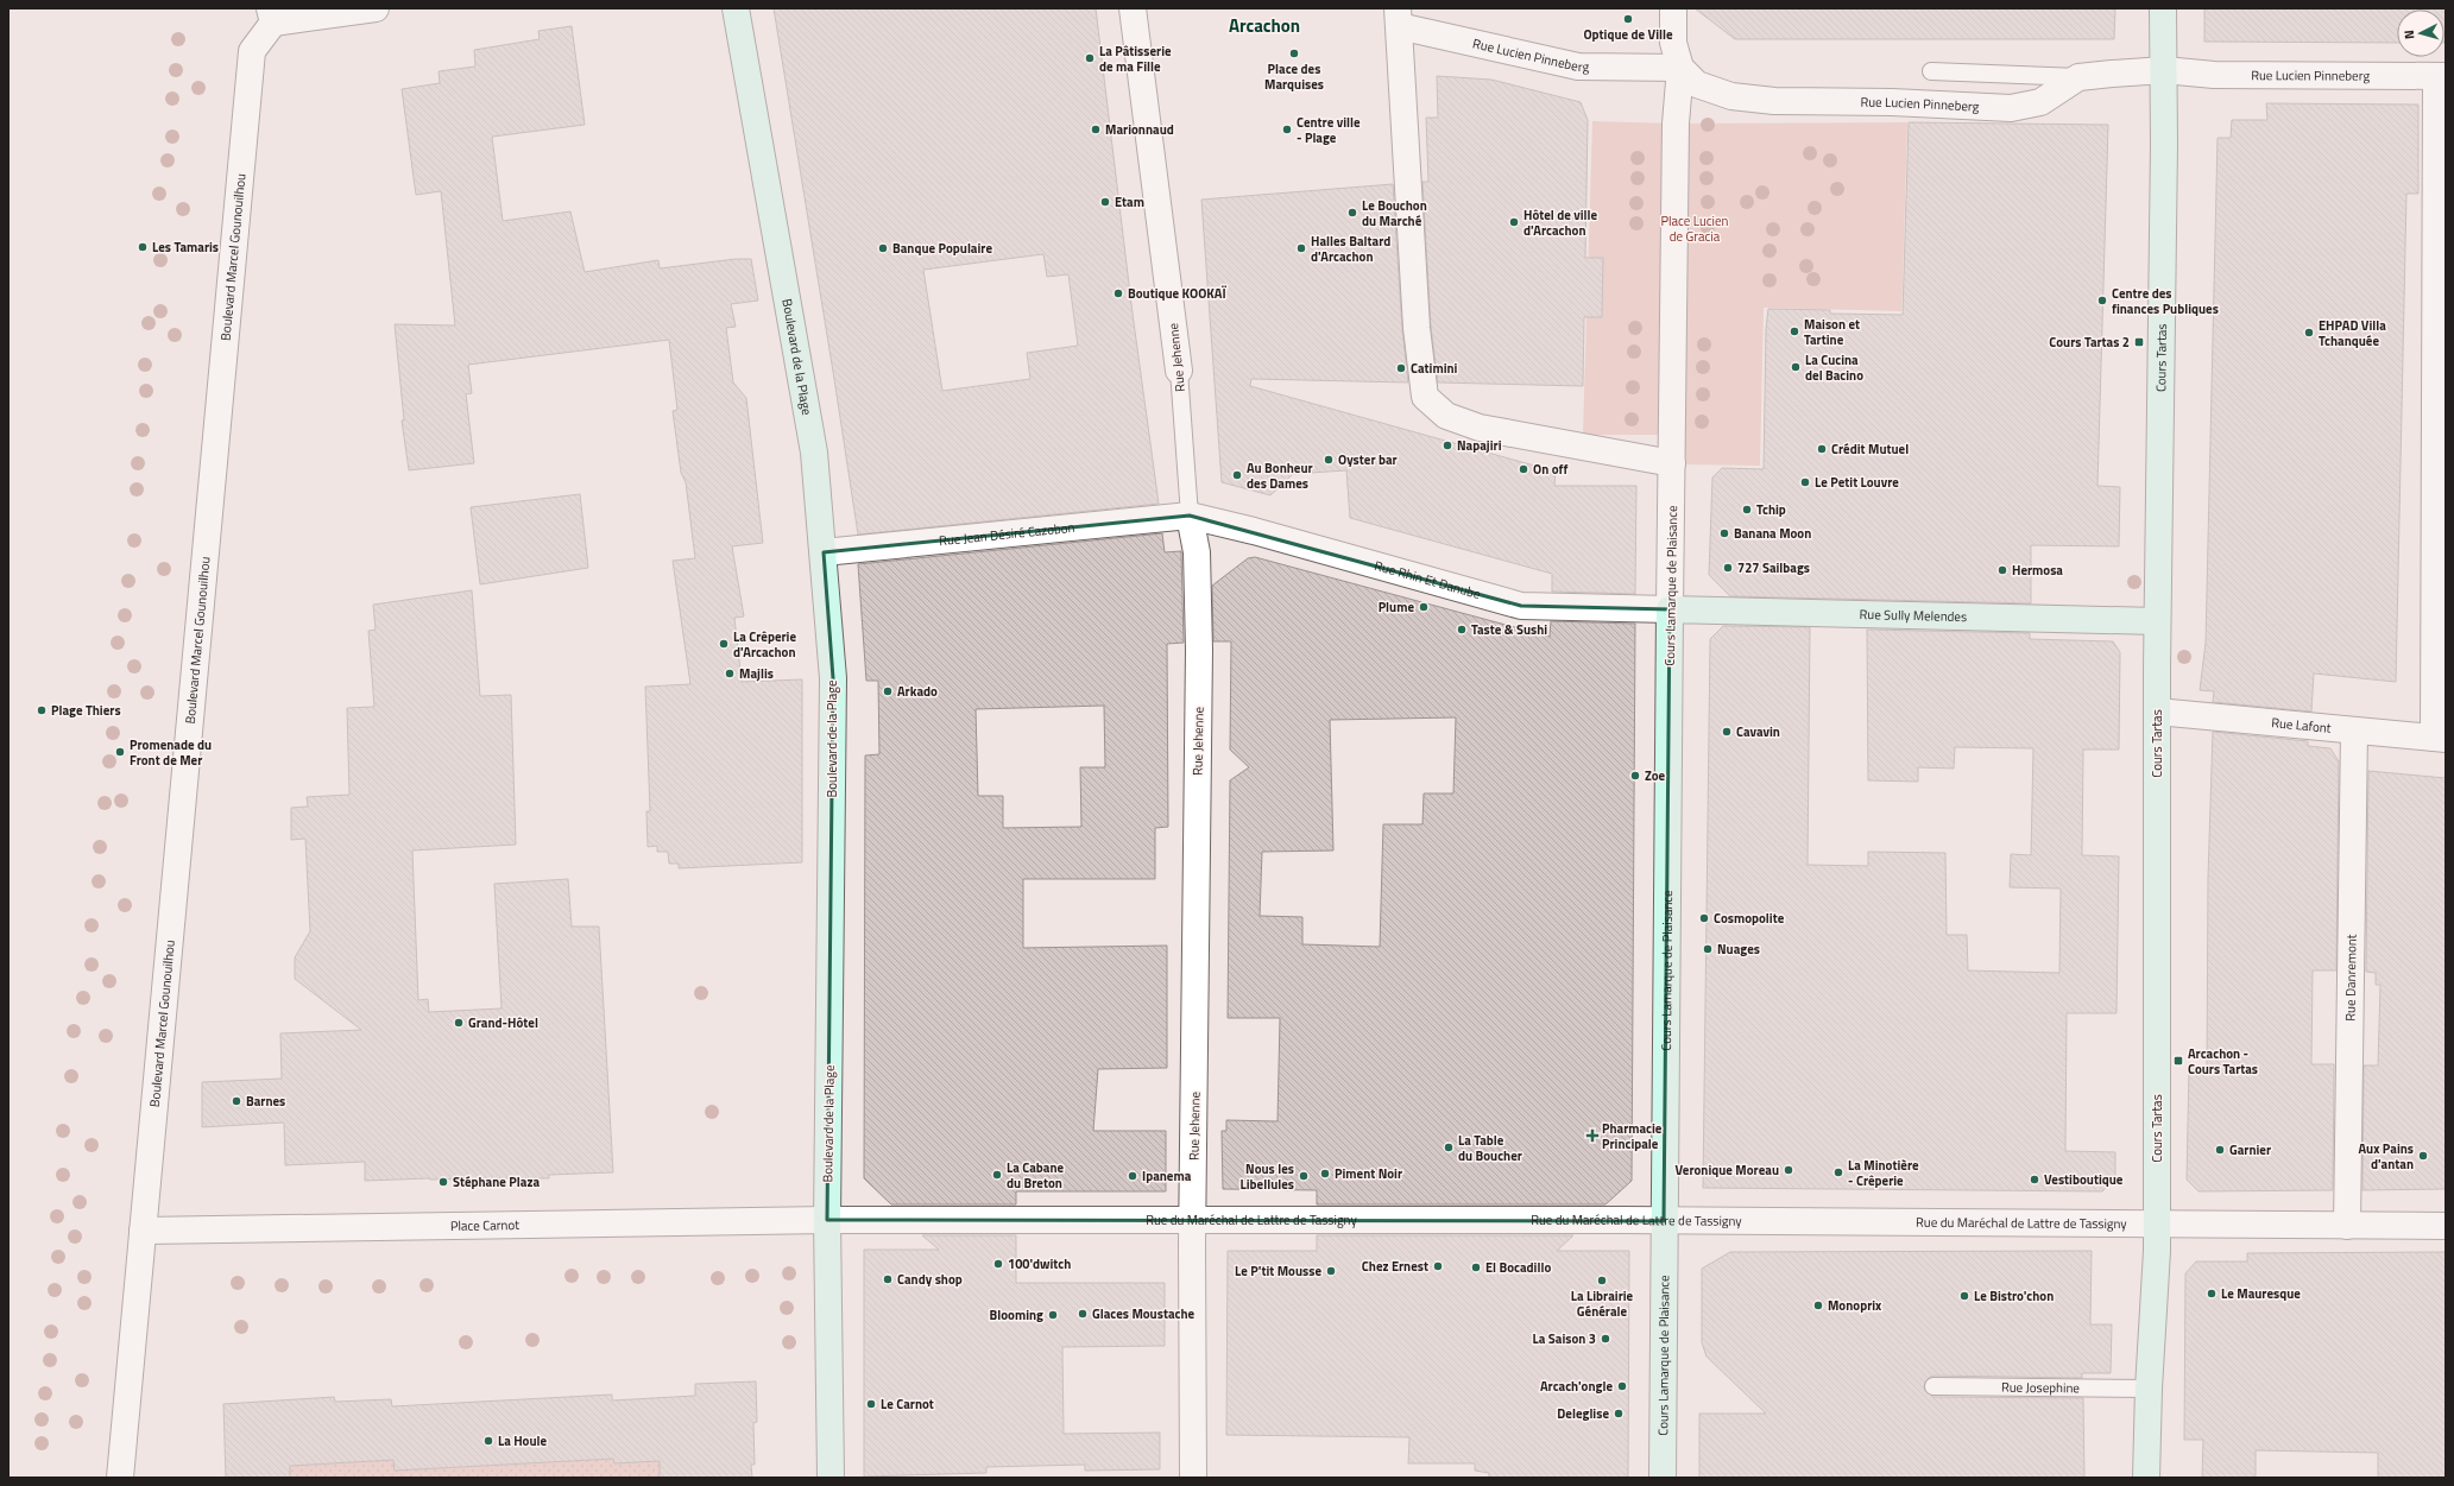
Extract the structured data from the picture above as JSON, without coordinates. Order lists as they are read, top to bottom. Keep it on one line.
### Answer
{"streets":{"street":["Rue Lucien Pinneberg","Boulevard Marcel Gounouilhou","Boulevard de la Plage","Rue Jehenne","Cours Tartas","Rue Jean Désiré Cazobon","Rue Rhin Et Danube","Cours Lamarque de Plaisance","Rue Sully Melendes","Rue Lafont","Rue Danremont","Rue du Maréchal de Lattre de Tassigny","Place Carnot"],"lane":["Rue Josephine"]},"crossings":[["Rue Lucien Pinneberg","Cours Tartas"],["Boulevard Marcel Gounouilhou","Place Carnot"],["Boulevard de la Plage","Rue Jean Désiré Cazobon"],["Boulevard de la Plage","Rue du Maréchal de Lattre de Tassigny"],["Boulevard de la Plage","Place Carnot"],["Rue Jehenne","Rue Jean Désiré Cazobon"],["Rue Jehenne","Rue Rhin Et Danube"],["Rue Jehenne","Rue du Maréchal de Lattre de Tassigny"],["Cours Tartas","Rue Sully Melendes"],["Cours Tartas","Rue Lafont"],["Cours Tartas","Rue du Maréchal de Lattre de Tassigny"],["Cours Tartas","Rue Josephine"],["Rue Jean Désiré Cazobon","Rue Rhin Et Danube"],["Rue Rhin Et Danube","Cours Lamarque de Plaisance"],["Rue Rhin Et Danube","Rue Sully Melendes"],["Cours Lamarque de Plaisance","Rue Sully Melendes"],["Cours Lamarque de Plaisance","Rue du Maréchal de Lattre de Tassigny"],["Rue Lafont","Rue Danremont"],["Rue Danremont","Rue du Maréchal de Lattre de Tassigny"],["Rue du Maréchal de Lattre de Tassigny","Place Carnot"]],"districts":["Arcachon"],"parks":["Place Lucien de Gracia"],"places":{"other":["Optique de Ville","Place des Marquises","La Pâtisserie de ma Fille","Marionnaud","Centre ville - Plage","Etam","Le Bouchon du Marché","Hôtel de ville d'Arcachon","Les Tamaris","Banque Populaire","Halles Baltard d'Arcachon","Boutique KOOKAÏ","Centre des finances Publiques","Maison et Tartine","EHPAD Villa Tchanquée","La Cucina del Bacino","Catimini","Napajiri","Crédit Mutuel","Oyster bar","On off","Au Bonheur des Dames","Le Petit Louvre","Tchip","Banana Moon","727 Sailbags","Hermosa","Plume","Taste & Sushi","La Crêperie d'Arcachon","Majlis","Arkado","Plage Thiers","Cavavin","Promenade du Front de Mer","Zoe","Cosmopolite","Nuages","Grand-Hôtel","Barnes","La Table du Boucher","Garnier","Aux Pains d'antan","Veronique Moreau","La Minotière - Crêperie","Piment Noir","La Cabane du Breton","Ipanema","Nous les Libellules","Vestiboutique","Stéphane Plaza","100'dwitch","Chez Ernest","El Bocadillo","Le P'tit Mousse","Candy shop","La Librairie Générale","Le Mauresque","Le Bistro'chon","Monoprix","Glaces Moustache","Blooming","La Saison 3","Arcach'ongle","Le Carnot","Deleglise","La Houle"],"transit":["Cours Tartas 2","Arcachon - Cours Tartas"],"health":["Pharmacie Principale"]},"north":"left"}
